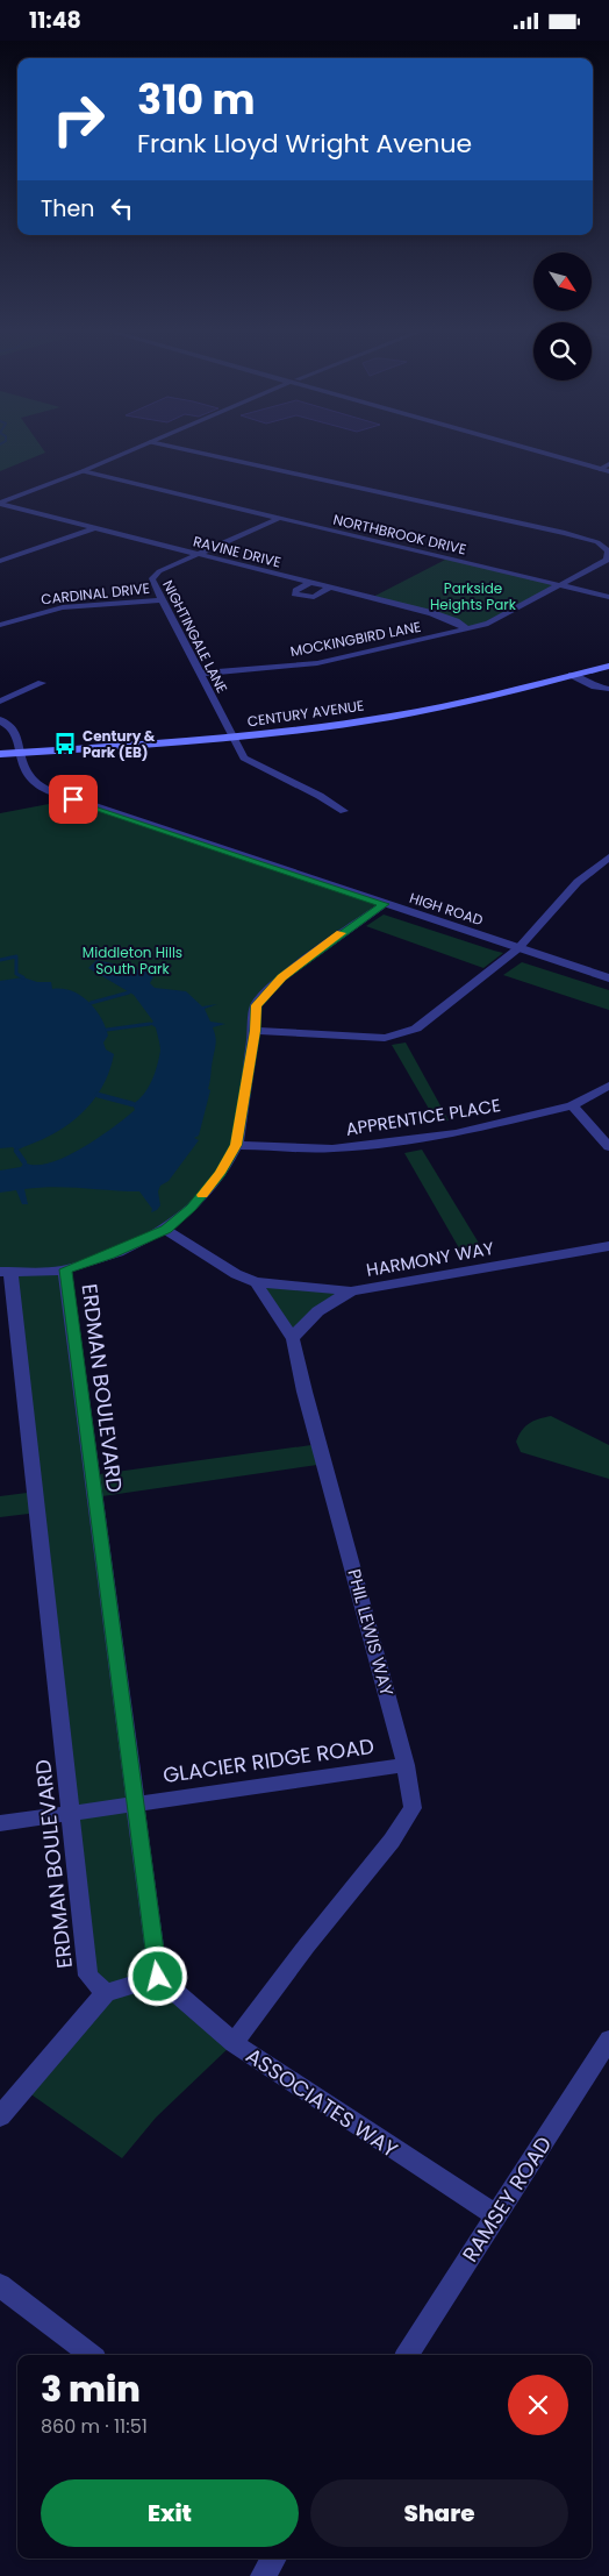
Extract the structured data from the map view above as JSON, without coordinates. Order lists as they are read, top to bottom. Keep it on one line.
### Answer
{"streets":{"main road":["CENTURY AVENUE"],"street":["NORTHBROOK DRIVE","RAVINE DRIVE","CARDINAL DRIVE","NIGHTINGALE LANE","MOCKINGBIRD LANE","HIGH ROAD","APPRENTICE PLACE","HARMONY WAY","ERDMAN BOULEVARD","PHIL LEWIS WAY","GLACIER RIDGE ROAD","ASSOCIATES WAY","RAMSEY ROAD"]},"crossings":[["NORTHBROOK DRIVE","NIGHTINGALE LANE"],["NORTHBROOK DRIVE","MOCKINGBIRD LANE"],["RAVINE DRIVE","NIGHTINGALE LANE"],["RAVINE DRIVE","MOCKINGBIRD LANE"],["CARDINAL DRIVE","NIGHTINGALE LANE"],["NIGHTINGALE LANE","MOCKINGBIRD LANE"],["NIGHTINGALE LANE","CENTURY AVENUE"],["CENTURY AVENUE","HIGH ROAD"],["HARMONY WAY","PHIL LEWIS WAY"],["ERDMAN BOULEVARD","GLACIER RIDGE ROAD"],["ERDMAN BOULEVARD","ASSOCIATES WAY"],["PHIL LEWIS WAY","GLACIER RIDGE ROAD"],["PHIL LEWIS WAY","ASSOCIATES WAY"],["ASSOCIATES WAY","RAMSEY ROAD"]],"parks":["Parkside Heights Park","Middleton Hills South Park"],"places":{"bus stop":["Century & Park (EB)"]},"north":"bottom right","page":{"status":"11:48","turn":["310 m","Frank Lloyd Wright Avenue"],"then":"Then","heading":["3 min","860 m · 11:51"],"buttons":["Exit","Share"]}}
